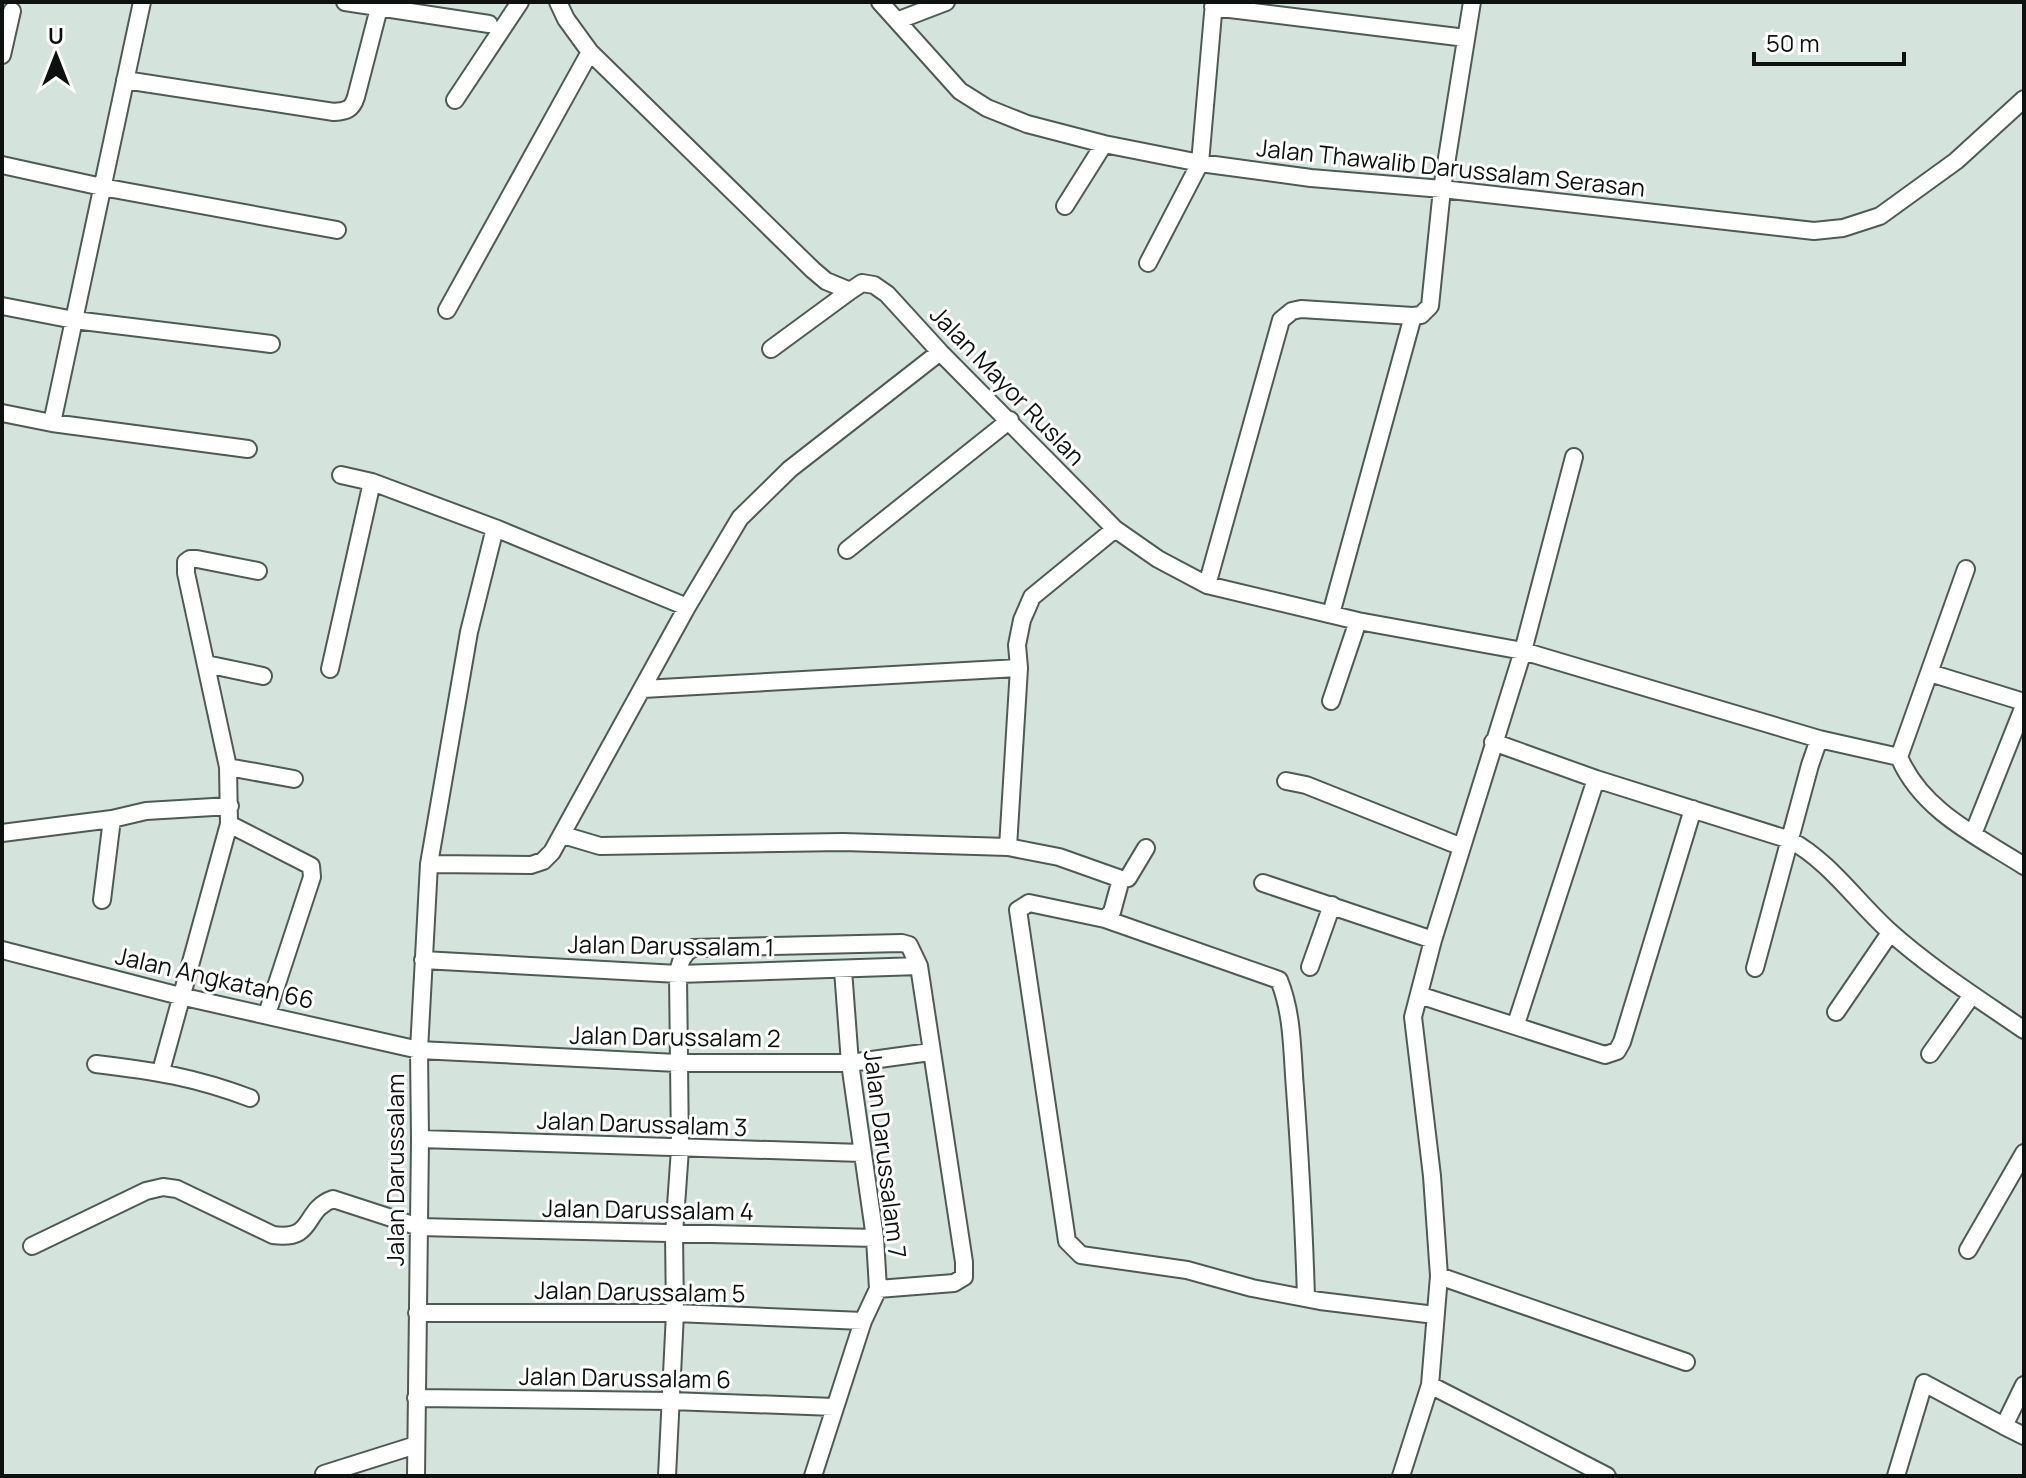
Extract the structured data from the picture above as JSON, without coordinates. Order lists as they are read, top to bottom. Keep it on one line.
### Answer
{"streets":{"street":["Jalan Thawalib Darussalam Serasan","Jalan Mayor Ruslan","Jalan Darussalam 1","Jalan Angkatan 66","Jalan Darussalam 2","Jalan Darussalam 3","Jalan Darussalam 7","Jalan Darussalam","Jalan Darussalam 4","Jalan Darussalam 5","Jalan Darussalam 6"]},"crossings":[["Jalan Darussalam 1","Jalan Darussalam 7"],["Jalan Darussalam 1","Jalan Darussalam"],["Jalan Angkatan 66","Jalan Darussalam 2"],["Jalan Angkatan 66","Jalan Darussalam"],["Jalan Darussalam 2","Jalan Darussalam 7"],["Jalan Darussalam 2","Jalan Darussalam"],["Jalan Darussalam 3","Jalan Darussalam 7"],["Jalan Darussalam 3","Jalan Darussalam"],["Jalan Darussalam 7","Jalan Darussalam 4"],["Jalan Darussalam 7","Jalan Darussalam 5"],["Jalan Darussalam 7","Jalan Darussalam 6"],["Jalan Darussalam","Jalan Darussalam 4"],["Jalan Darussalam","Jalan Darussalam 5"],["Jalan Darussalam","Jalan Darussalam 6"]],"scale_bar":"50 m","north":"top"}
